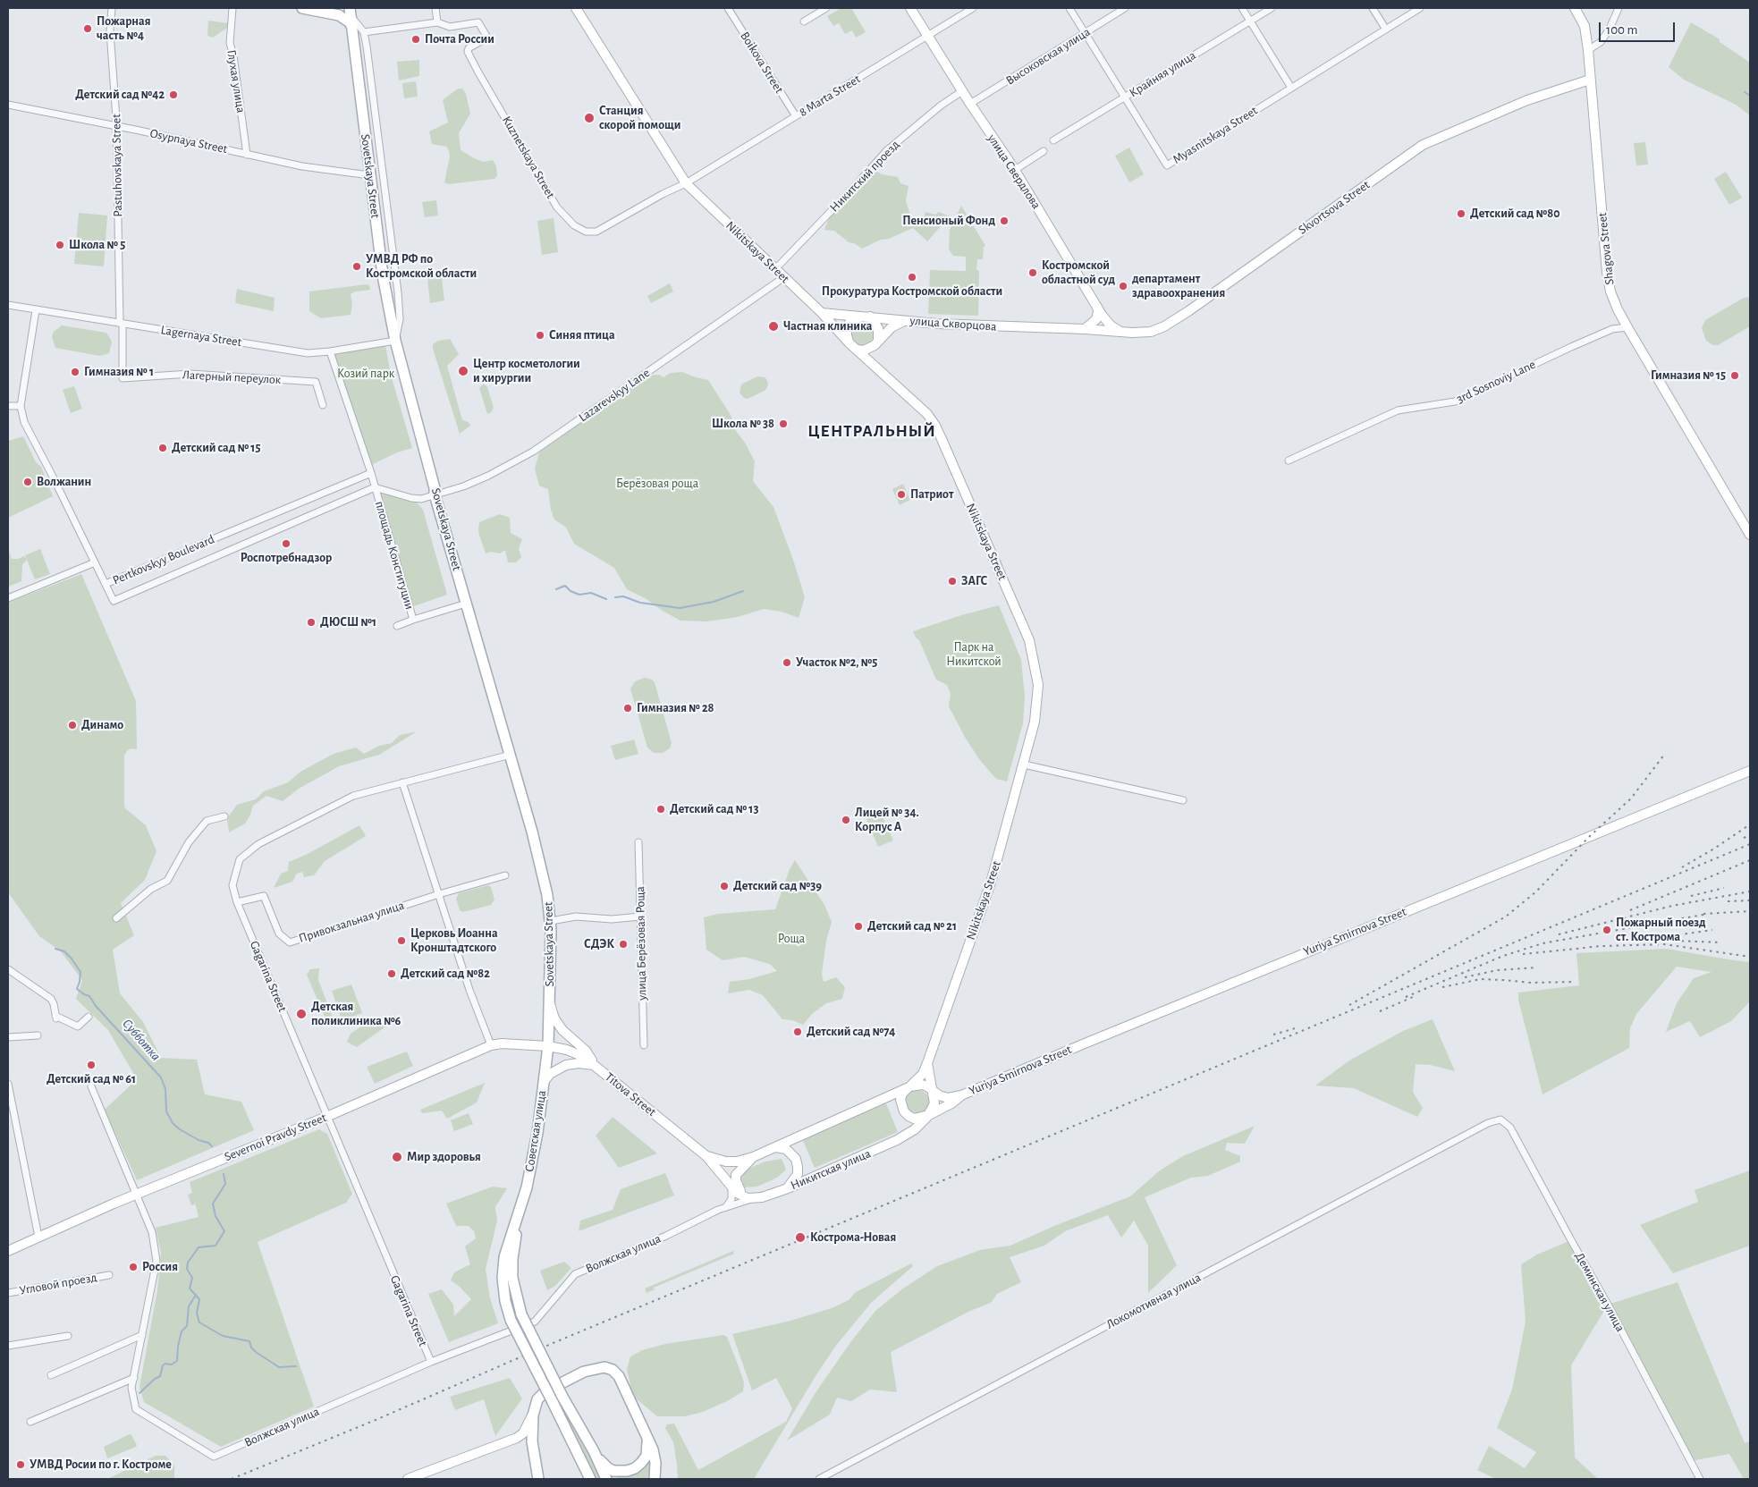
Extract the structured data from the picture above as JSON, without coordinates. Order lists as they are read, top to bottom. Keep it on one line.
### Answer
{"streets":{"main road":["улица Свердлова","Sovetskaya Street","Skvortsova Street","Shagova Street","Nikitskaya Street","улица Скворцова","Yuriya Smirnova Street","Titova Street","Советская улица","Severnoi Pravdy Street","Никитская улица"],"street":["Высоковская улица","Boikova Street","Крайняя улица","Глухая улица","8 Marta Street","Myasnitskaya Street","Osypnaya Street","Kuznetskaya Street","Pastuhovskaya Street","Никитский проезд","Lagernaya Street","Лагерный переулок","3rd Sosnoviy Lane","Lazarevskyy Lane","площадь Конституции","Pertkovskyy Boulevard","Привокзальная улица","улица Берёзовая Роща","Gagarina Street","Волжская улица","Угловой проезд","Деминская улица","Локомотивная улица"]},"crossings":[["Высоковская улица","Myasnitskaya Street"],["Высоковская улица","улица Свердлова"],["Boikova Street","8 Marta Street"],["Крайняя улица","Myasnitskaya Street"],["Глухая улица","Osypnaya Street"],["8 Marta Street","Kuznetskaya Street"],["8 Marta Street","улица Свердлова"],["8 Marta Street","Nikitskaya Street"],["Osypnaya Street","Pastuhovskaya Street"],["Osypnaya Street","Sovetskaya Street"],["Kuznetskaya Street","Nikitskaya Street"],["Pastuhovskaya Street","Lagernaya Street"],["Pastuhovskaya Street","Лагерный переулок"],["улица Свердлова","Никитский проезд"],["Sovetskaya Street","Lagernaya Street"],["Sovetskaya Street","Lazarevskyy Lane"],["Sovetskaya Street","площадь Конституции"],["Sovetskaya Street","Gagarina Street"],["Sovetskaya Street","Titova Street"],["Sovetskaya Street","Советская улица"],["Sovetskaya Street","Severnoi Pravdy Street"],["Никитский проезд","Nikitskaya Street"],["Skvortsova Street","Shagova Street"],["Skvortsova Street","улица Скворцова"],["Shagova Street","3rd Sosnoviy Lane"],["Nikitskaya Street","улица Скворцова"],["Nikitskaya Street","Lazarevskyy Lane"],["Lagernaya Street","площадь Конституции"],["Lagernaya Street","Pertkovskyy Boulevard"],["Lazarevskyy Lane","площадь Конституции"],["Lazarevskyy Lane","Pertkovskyy Boulevard"],["площадь Конституции","Pertkovskyy Boulevard"],["Привокзальная улица","Gagarina Street"],["Yuriya Smirnova Street","Никитская улица"],["Gagarina Street","Severnoi Pravdy Street"],["Gagarina Street","Волжская улица"],["Titova Street","Советская улица"],["Titova Street","Severnoi Pravdy Street"],["Советская улица","Severnoi Pravdy Street"],["Severnoi Pravdy Street","Волжская улица"],["Никитская улица","Волжская улица"],["Деминская улица","Локомотивная улица"]],"districts":["ЦЕНТРАЛЬНЫЙ"],"water":["Субботка"],"parks":["Козий парк","Берёзовая роща","Парк на Никитской","Роща"],"places":["Пожарная часть №4","Почта России","Детский сад №42","Станция скорой помощи","Детский сад №80","Пенсионый Фонд","Школа № 5","УМВД РФ по Костромской области","Костромской областной суд","Прокуратура Костромской области","департамент здравоохранения","Частная клиника","Синяя птица","Центр косметологии и хирургии","Гимназия № 1","Гимназия № 15","Школа № 38","Детский сад № 15","Волжанин","Патриот","Роспотребнадзор","ЗАГС","ДЮСШ №1","Участок №2, №5","Гимназия № 28","Динамо","Детский сад № 13","Лицей № 34. Корпус А","Детский сад №39","Детский сад № 21","Пожарный поезд ст. Кострома","Церковь Иоанна Кронштадтского","СДЭК","Детский сад №82","Детская поликлиника №6","Детский сад №74","Детский сад № 61","Мир здоровья","Кострома-Новая","Россия","УМВД Росии по г. Костроме"],"scale_bar":"100 m"}
